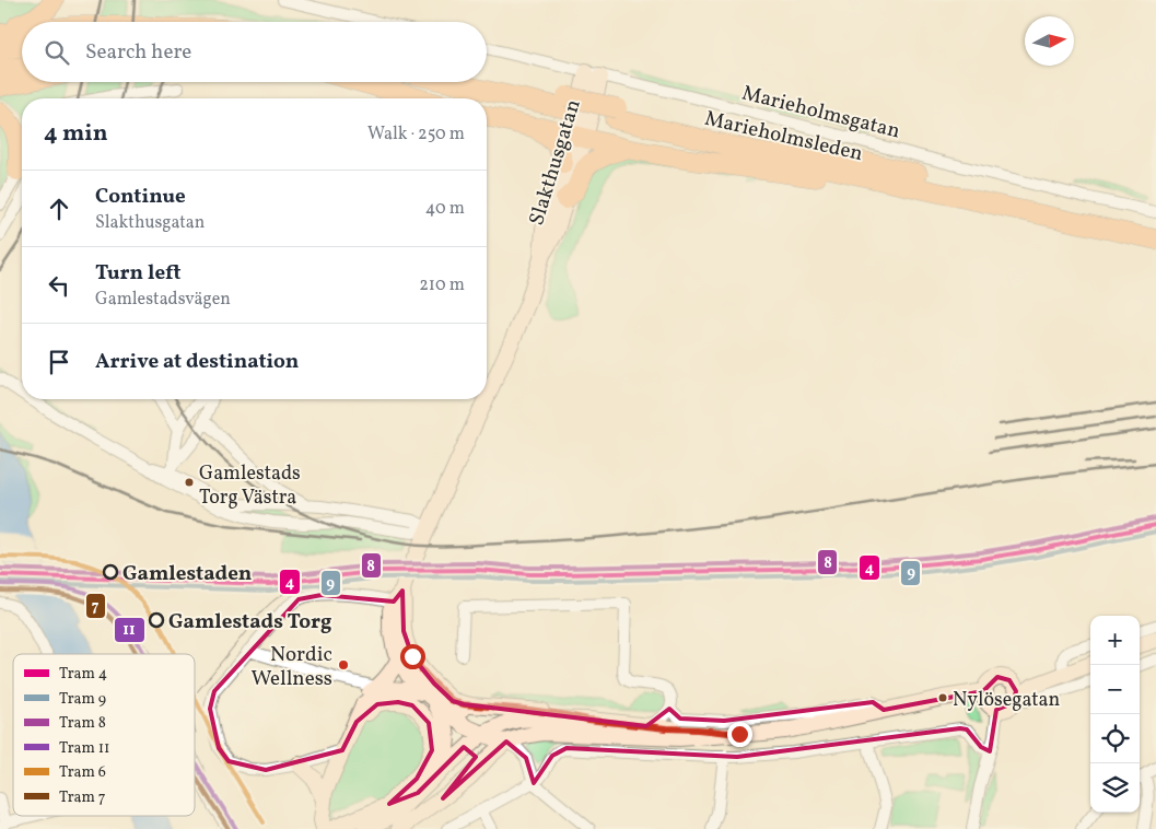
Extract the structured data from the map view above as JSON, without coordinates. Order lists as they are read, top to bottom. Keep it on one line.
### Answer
{"streets":{"highway":["Marieholmsleden"],"main road":["Slakthusgatan"],"street":["Marieholmsgatan"]},"crossings":[["Marieholmsgatan","Slakthusgatan"]],"places":["Gamlestads Torg Västra","Gamlestaden","Gamlestads Torg","Nordic Wellness","Nylösegatan"],"lines":["tram line 8","tram line 4","tram line 9","tram line 6","tram line 11","tram line 7"],"legend":["Tram 4","Tram 9","Tram 8","Tram 11","Tram 6","Tram 7"],"north":"right","page":{"search":"Search here","heading":["4 min","Walk · 250 m"],"list":[["Continue","Slakthusgatan","40 m"],["Turn left","Gamlestadsvägen","210 m"],"Arrive at destination"],"map_buttons":["+","−"]}}
